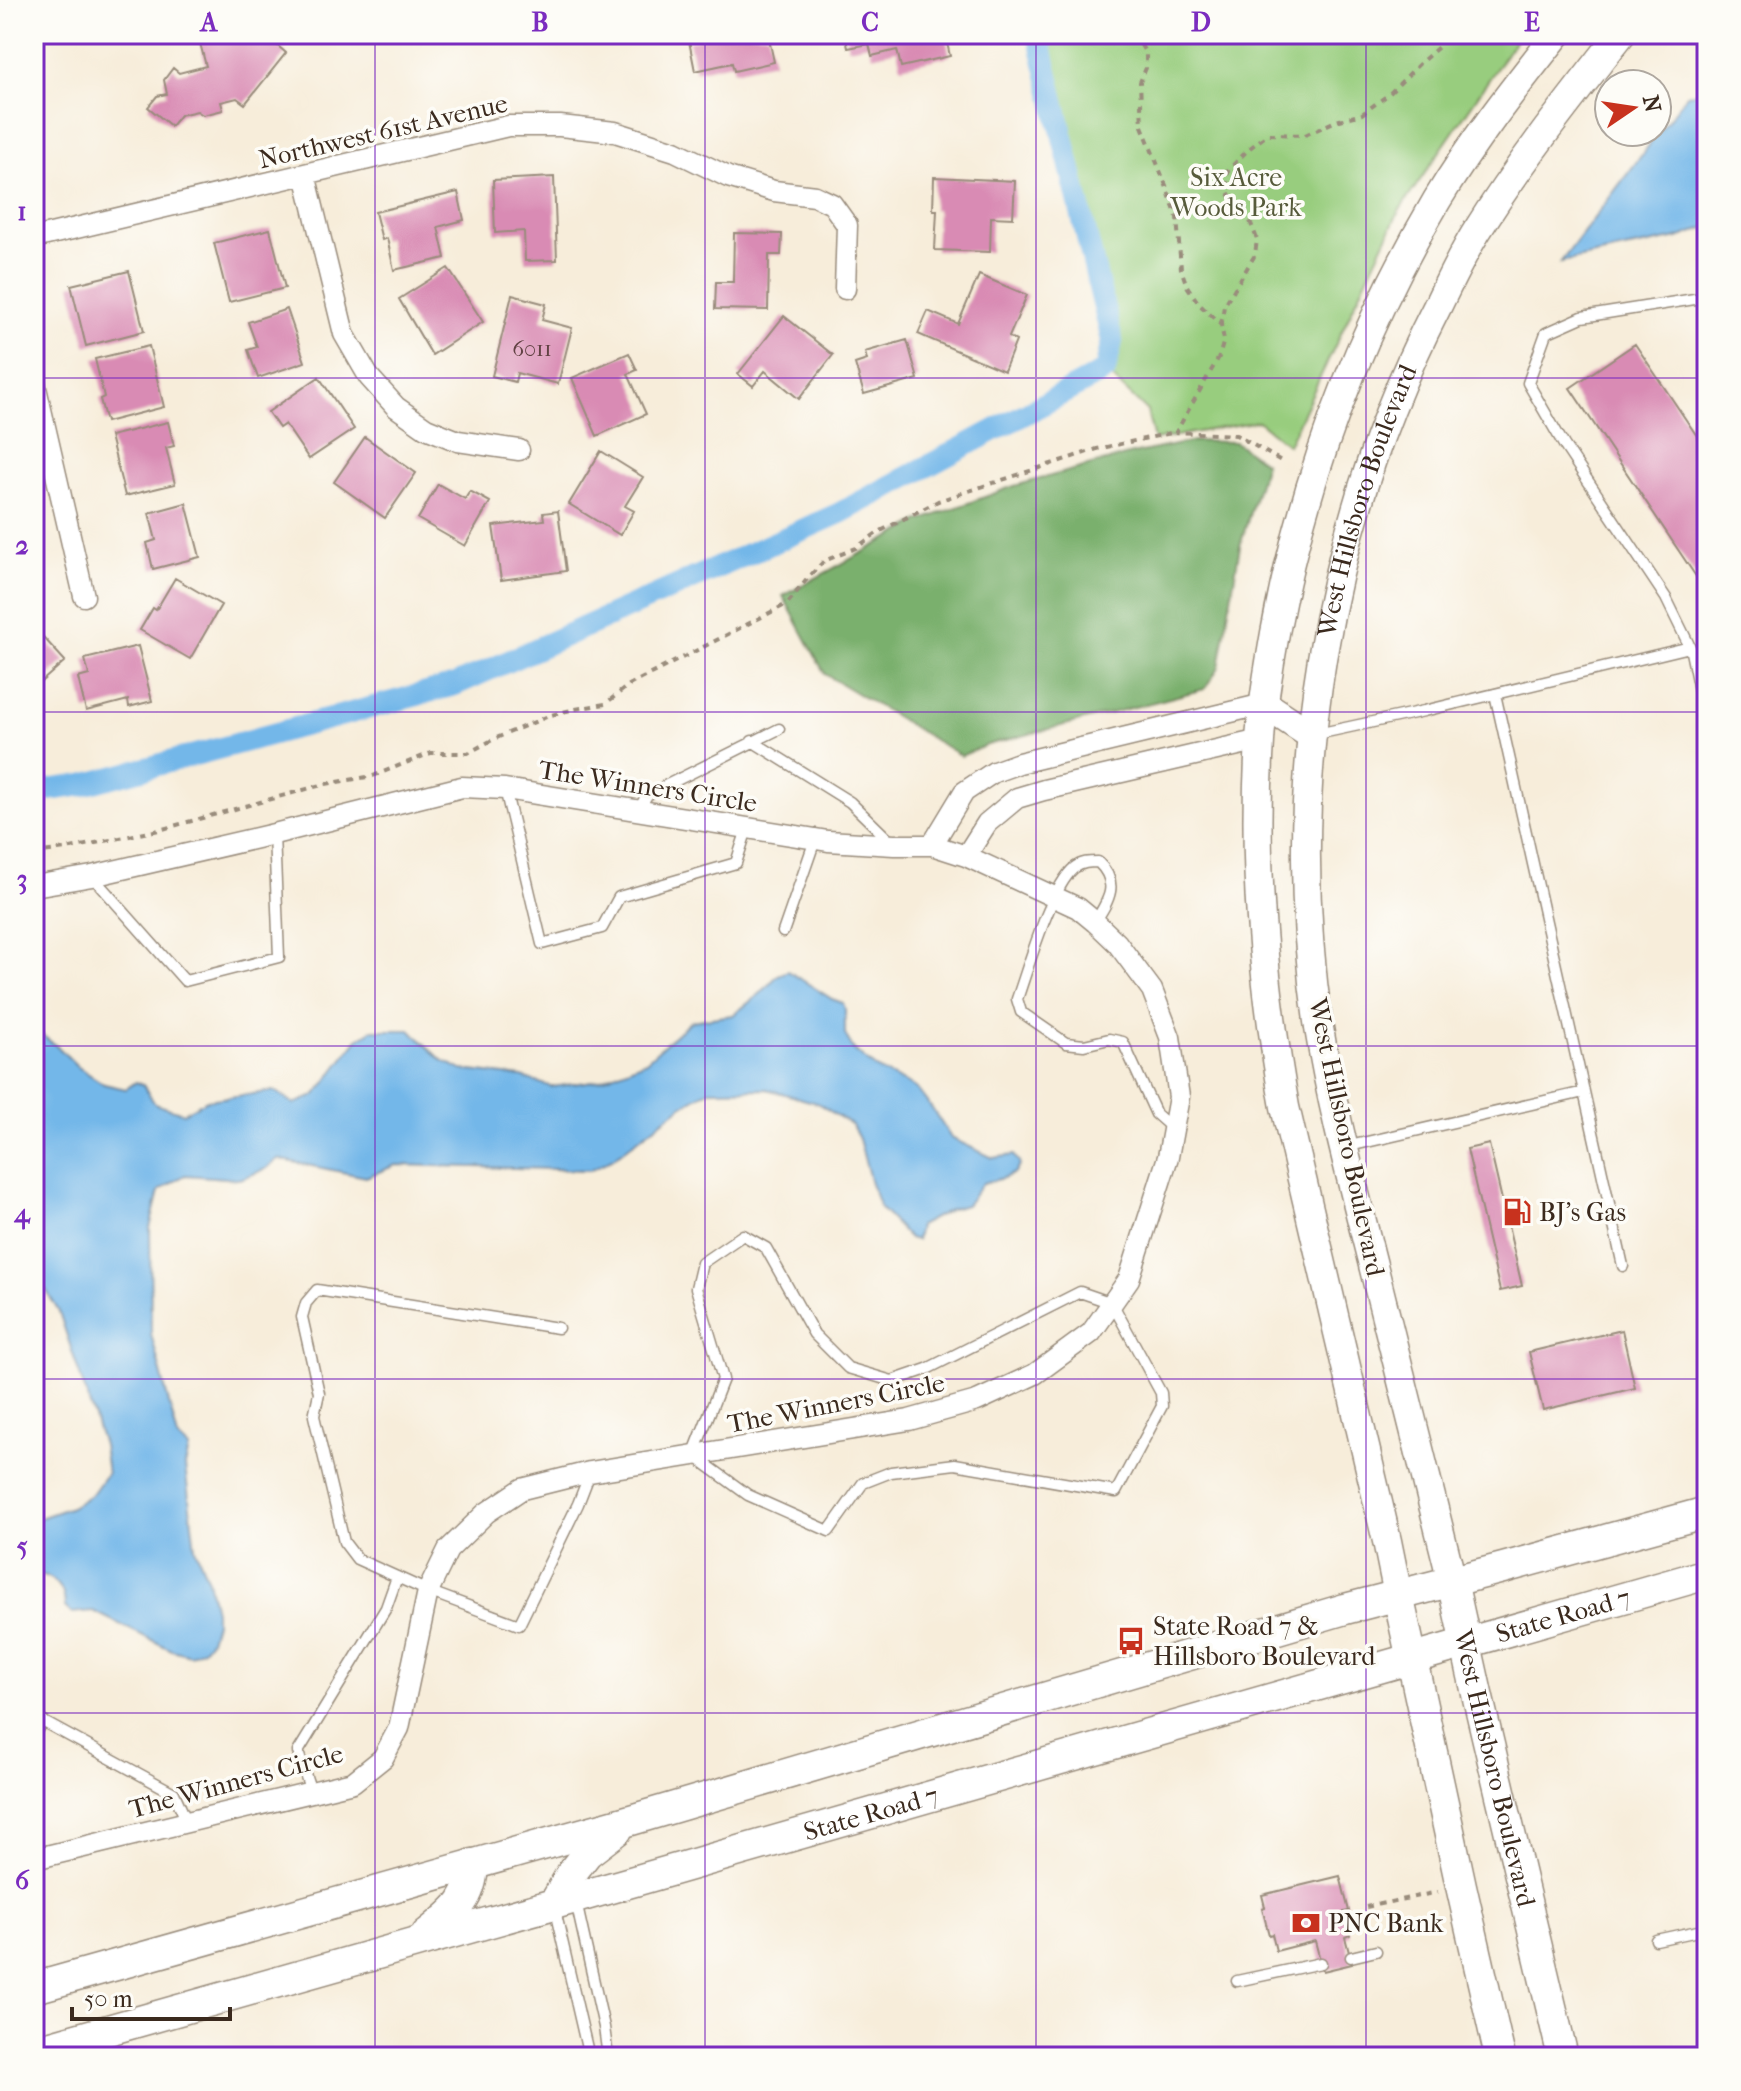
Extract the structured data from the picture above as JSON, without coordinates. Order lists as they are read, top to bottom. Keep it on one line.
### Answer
{"streets":{"main road":["West Hillsboro Boulevard","State Road 7"],"street":["Northwest 61st Avenue","The Winners Circle"]},"crossings":[["West Hillsboro Boulevard","State Road 7"]],"parks":["Six Acre Woods Park"],"places":{"fuel station":["BJ’s Gas"],"bus stop":["State Road 7 & Hillsboro Boulevard"],"bank":["PNC Bank"]},"house_numbers":["6011"],"scale_bar":"50 m","north":"right","grid":{"columns":["A","B","C","D","E"],"rows":["1","2","3","4","5","6"]}}
